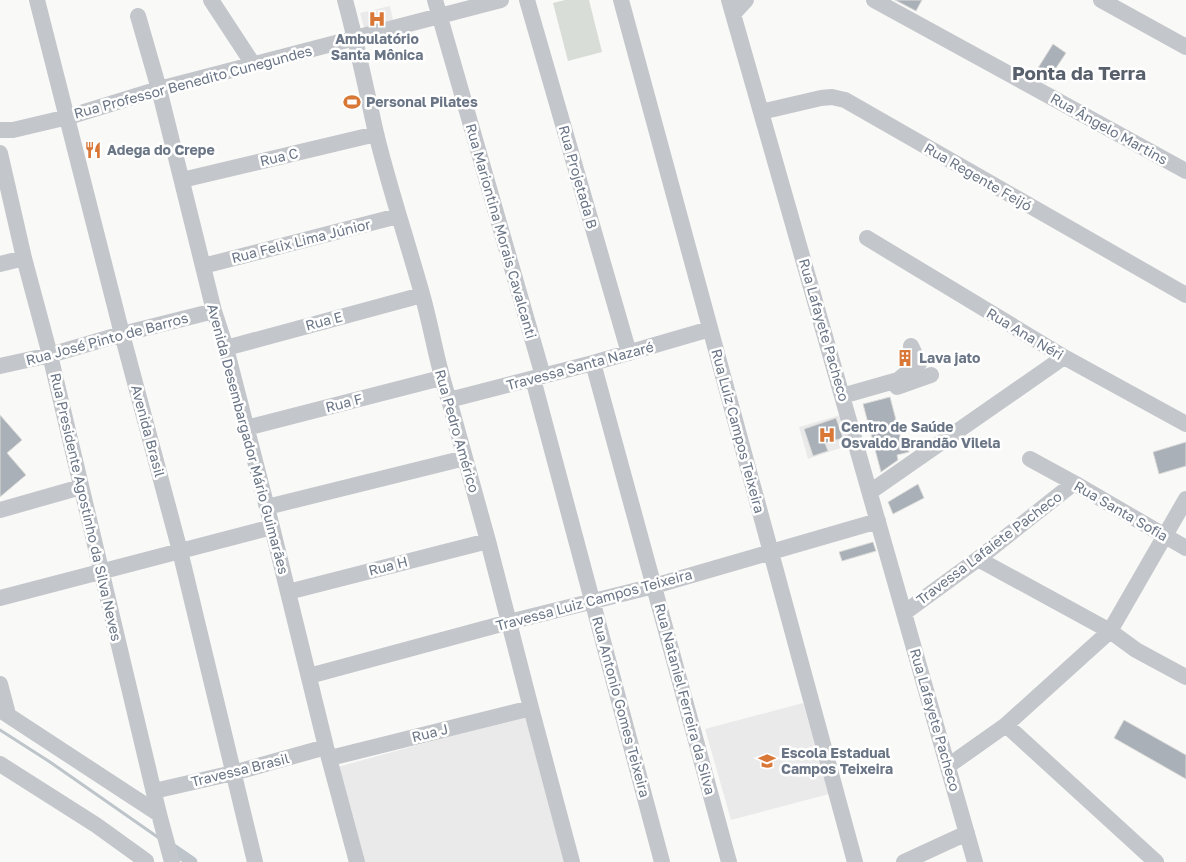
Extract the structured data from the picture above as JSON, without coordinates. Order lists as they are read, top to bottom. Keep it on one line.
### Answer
{"streets":{"street":["Rua Professor Benedito Cunegundes","Rua Ângelo Martins","Rua C","Rua Projetada B","Rua Regente Feijó","Rua Mariontina Morais Cavalcanti","Rua Felix Lima Júnior","Rua E","Rua Lafayete Pacheco","Rua Ana Néri","Rua José Pinto de Barros","Travessa Santa Nazaré","Rua F","Avenida Brasil","Rua Pedro Américo","Rua Luiz Campos Teixeira","Avenida Desembargador Mário Guimarães","Rua Presidente Agostinho da Silva Neves","Rua Santa Sofia","Travessa Lafaiete Pacheco","Rua H","Travessa Luiz Campos Teixeira","Rua Nataniel Ferreira da Silva","Rua Antonio Gomes Teixeira","Rua J","Travessa Brasil"]},"crossings":[["Rua Professor Benedito Cunegundes","Rua Mariontina Morais Cavalcanti"],["Rua Professor Benedito Cunegundes","Avenida Brasil"],["Rua Professor Benedito Cunegundes","Rua Pedro Américo"],["Rua Professor Benedito Cunegundes","Avenida Desembargador Mário Guimarães"],["Rua C","Rua Pedro Américo"],["Rua C","Avenida Desembargador Mário Guimarães"],["Rua Projetada B","Travessa Santa Nazaré"],["Rua Regente Feijó","Rua Lafayete Pacheco"],["Rua Mariontina Morais Cavalcanti","Travessa Santa Nazaré"],["Rua Mariontina Morais Cavalcanti","Rua Antonio Gomes Teixeira"],["Rua Felix Lima Júnior","Rua Pedro Américo"],["Rua Felix Lima Júnior","Avenida Desembargador Mário Guimarães"],["Rua E","Rua Pedro Américo"],["Rua E","Avenida Desembargador Mário Guimarães"],["Rua Lafayete Pacheco","Travessa Lafaiete Pacheco"],["Rua Lafayete Pacheco","Travessa Luiz Campos Teixeira"],["Rua José Pinto de Barros","Avenida Brasil"],["Rua José Pinto de Barros","Avenida Desembargador Mário Guimarães"],["Rua José Pinto de Barros","Rua Presidente Agostinho da Silva Neves"],["Travessa Santa Nazaré","Rua Pedro Américo"],["Travessa Santa Nazaré","Rua Luiz Campos Teixeira"],["Travessa Santa Nazaré","Rua Nataniel Ferreira da Silva"],["Travessa Santa Nazaré","Rua Antonio Gomes Teixeira"],["Rua F","Rua Pedro Américo"],["Rua F","Avenida Desembargador Mário Guimarães"],["Avenida Brasil","Travessa Brasil"],["Rua Pedro Américo","Rua H"],["Rua Pedro Américo","Travessa Luiz Campos Teixeira"],["Rua Pedro Américo","Rua J"],["Rua Luiz Campos Teixeira","Travessa Luiz Campos Teixeira"],["Avenida Desembargador Mário Guimarães","Rua H"],["Avenida Desembargador Mário Guimarães","Travessa Luiz Campos Teixeira"],["Avenida Desembargador Mário Guimarães","Rua J"],["Avenida Desembargador Mário Guimarães","Travessa Brasil"],["Rua Presidente Agostinho da Silva Neves","Travessa Brasil"],["Rua Santa Sofia","Travessa Lafaiete Pacheco"],["Travessa Luiz Campos Teixeira","Rua Nataniel Ferreira da Silva"],["Travessa Luiz Campos Teixeira","Rua Antonio Gomes Teixeira"],["Rua J","Travessa Brasil"]],"districts":["Ponta da Terra"],"places":{"hospital":["Ambulatório Santa Mônica","Centro de Saúde Osvaldo Brandão Vilela"],"sports":["Personal Pilates"],"restaurant":["Adega do Crepe"],"building":["Lava jato"],"school or university":["Escola Estadual Campos Teixeira"]}}
